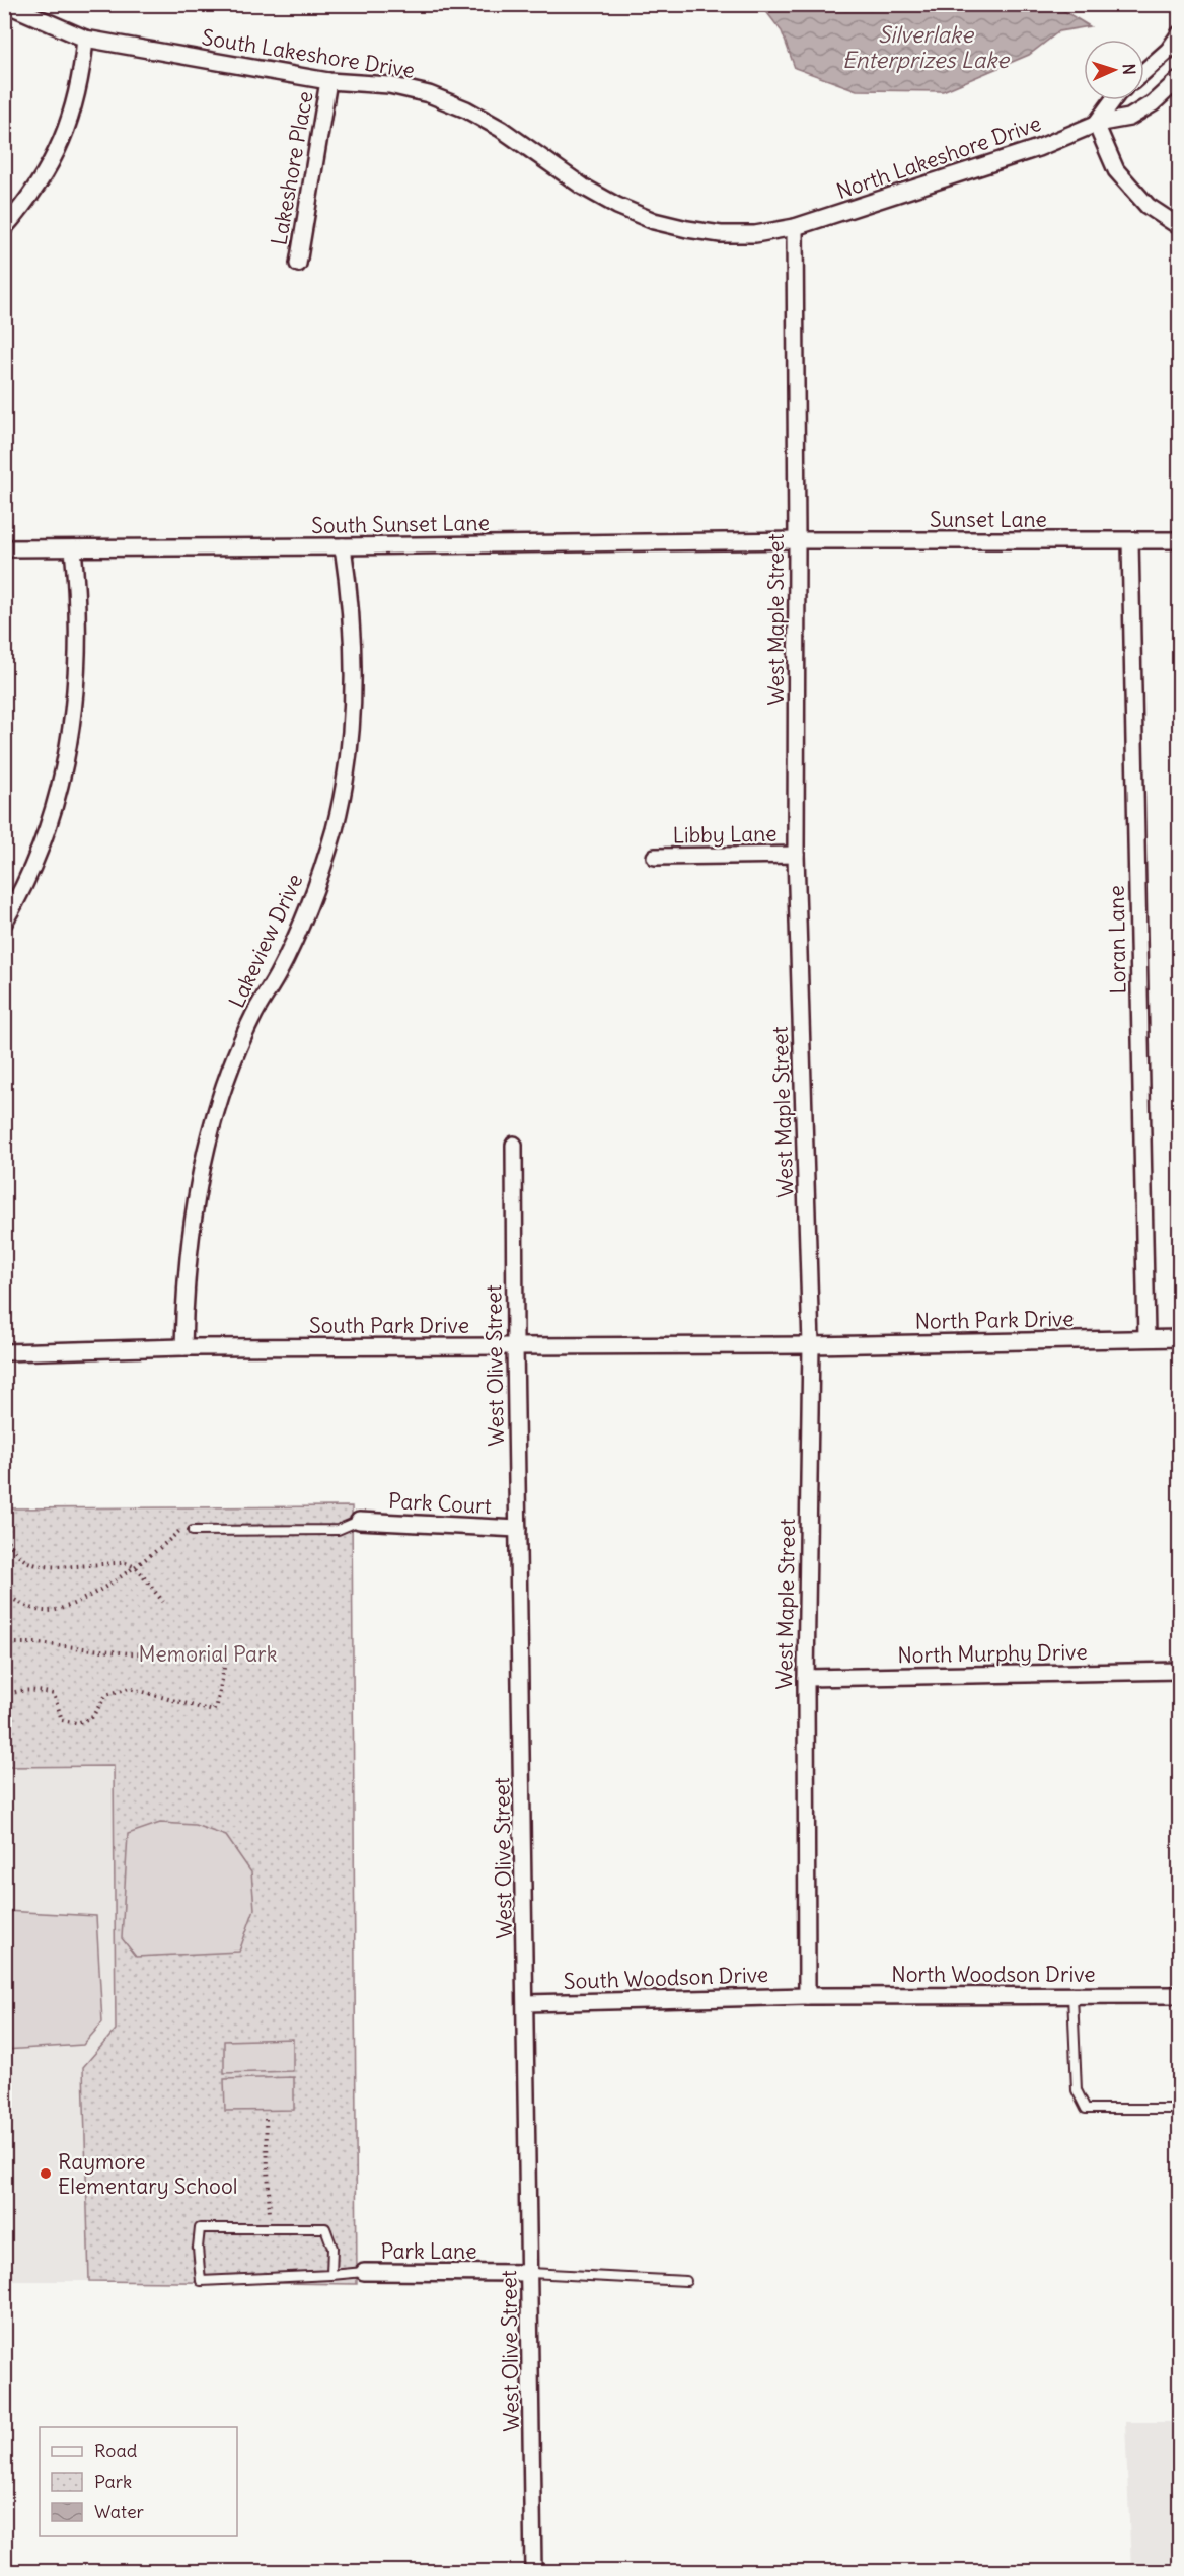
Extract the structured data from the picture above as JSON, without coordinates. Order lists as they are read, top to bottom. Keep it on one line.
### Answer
{"streets":{"street":["South Lakeshore Drive","North Lakeshore Drive","Lakeshore Place","Sunset Lane","South Sunset Lane","West Maple Street","Libby Lane","Loran Lane","Lakeview Drive","North Park Drive","South Park Drive","West Olive Street","Park Court","North Murphy Drive","North Woodson Drive","South Woodson Drive","Park Lane"]},"crossings":[["South Lakeshore Drive","North Lakeshore Drive"],["South Lakeshore Drive","Lakeshore Place"],["South Lakeshore Drive","West Maple Street"],["North Lakeshore Drive","West Maple Street"],["Sunset Lane","South Sunset Lane"],["Sunset Lane","West Maple Street"],["Sunset Lane","Loran Lane"],["South Sunset Lane","West Maple Street"],["South Sunset Lane","Lakeview Drive"],["West Maple Street","Libby Lane"],["West Maple Street","North Park Drive"],["West Maple Street","South Park Drive"],["West Maple Street","North Murphy Drive"],["West Maple Street","North Woodson Drive"],["West Maple Street","South Woodson Drive"],["Loran Lane","North Park Drive"],["Lakeview Drive","South Park Drive"],["North Park Drive","South Park Drive"],["South Park Drive","West Olive Street"],["West Olive Street","Park Court"],["West Olive Street","South Woodson Drive"],["West Olive Street","Park Lane"],["North Woodson Drive","South Woodson Drive"]],"water":["Silverlake Enterprizes Lake"],"parks":["Memorial Park"],"places":["Raymore Elementary School"],"legend":["Road","Park","Water"],"north":"right"}
